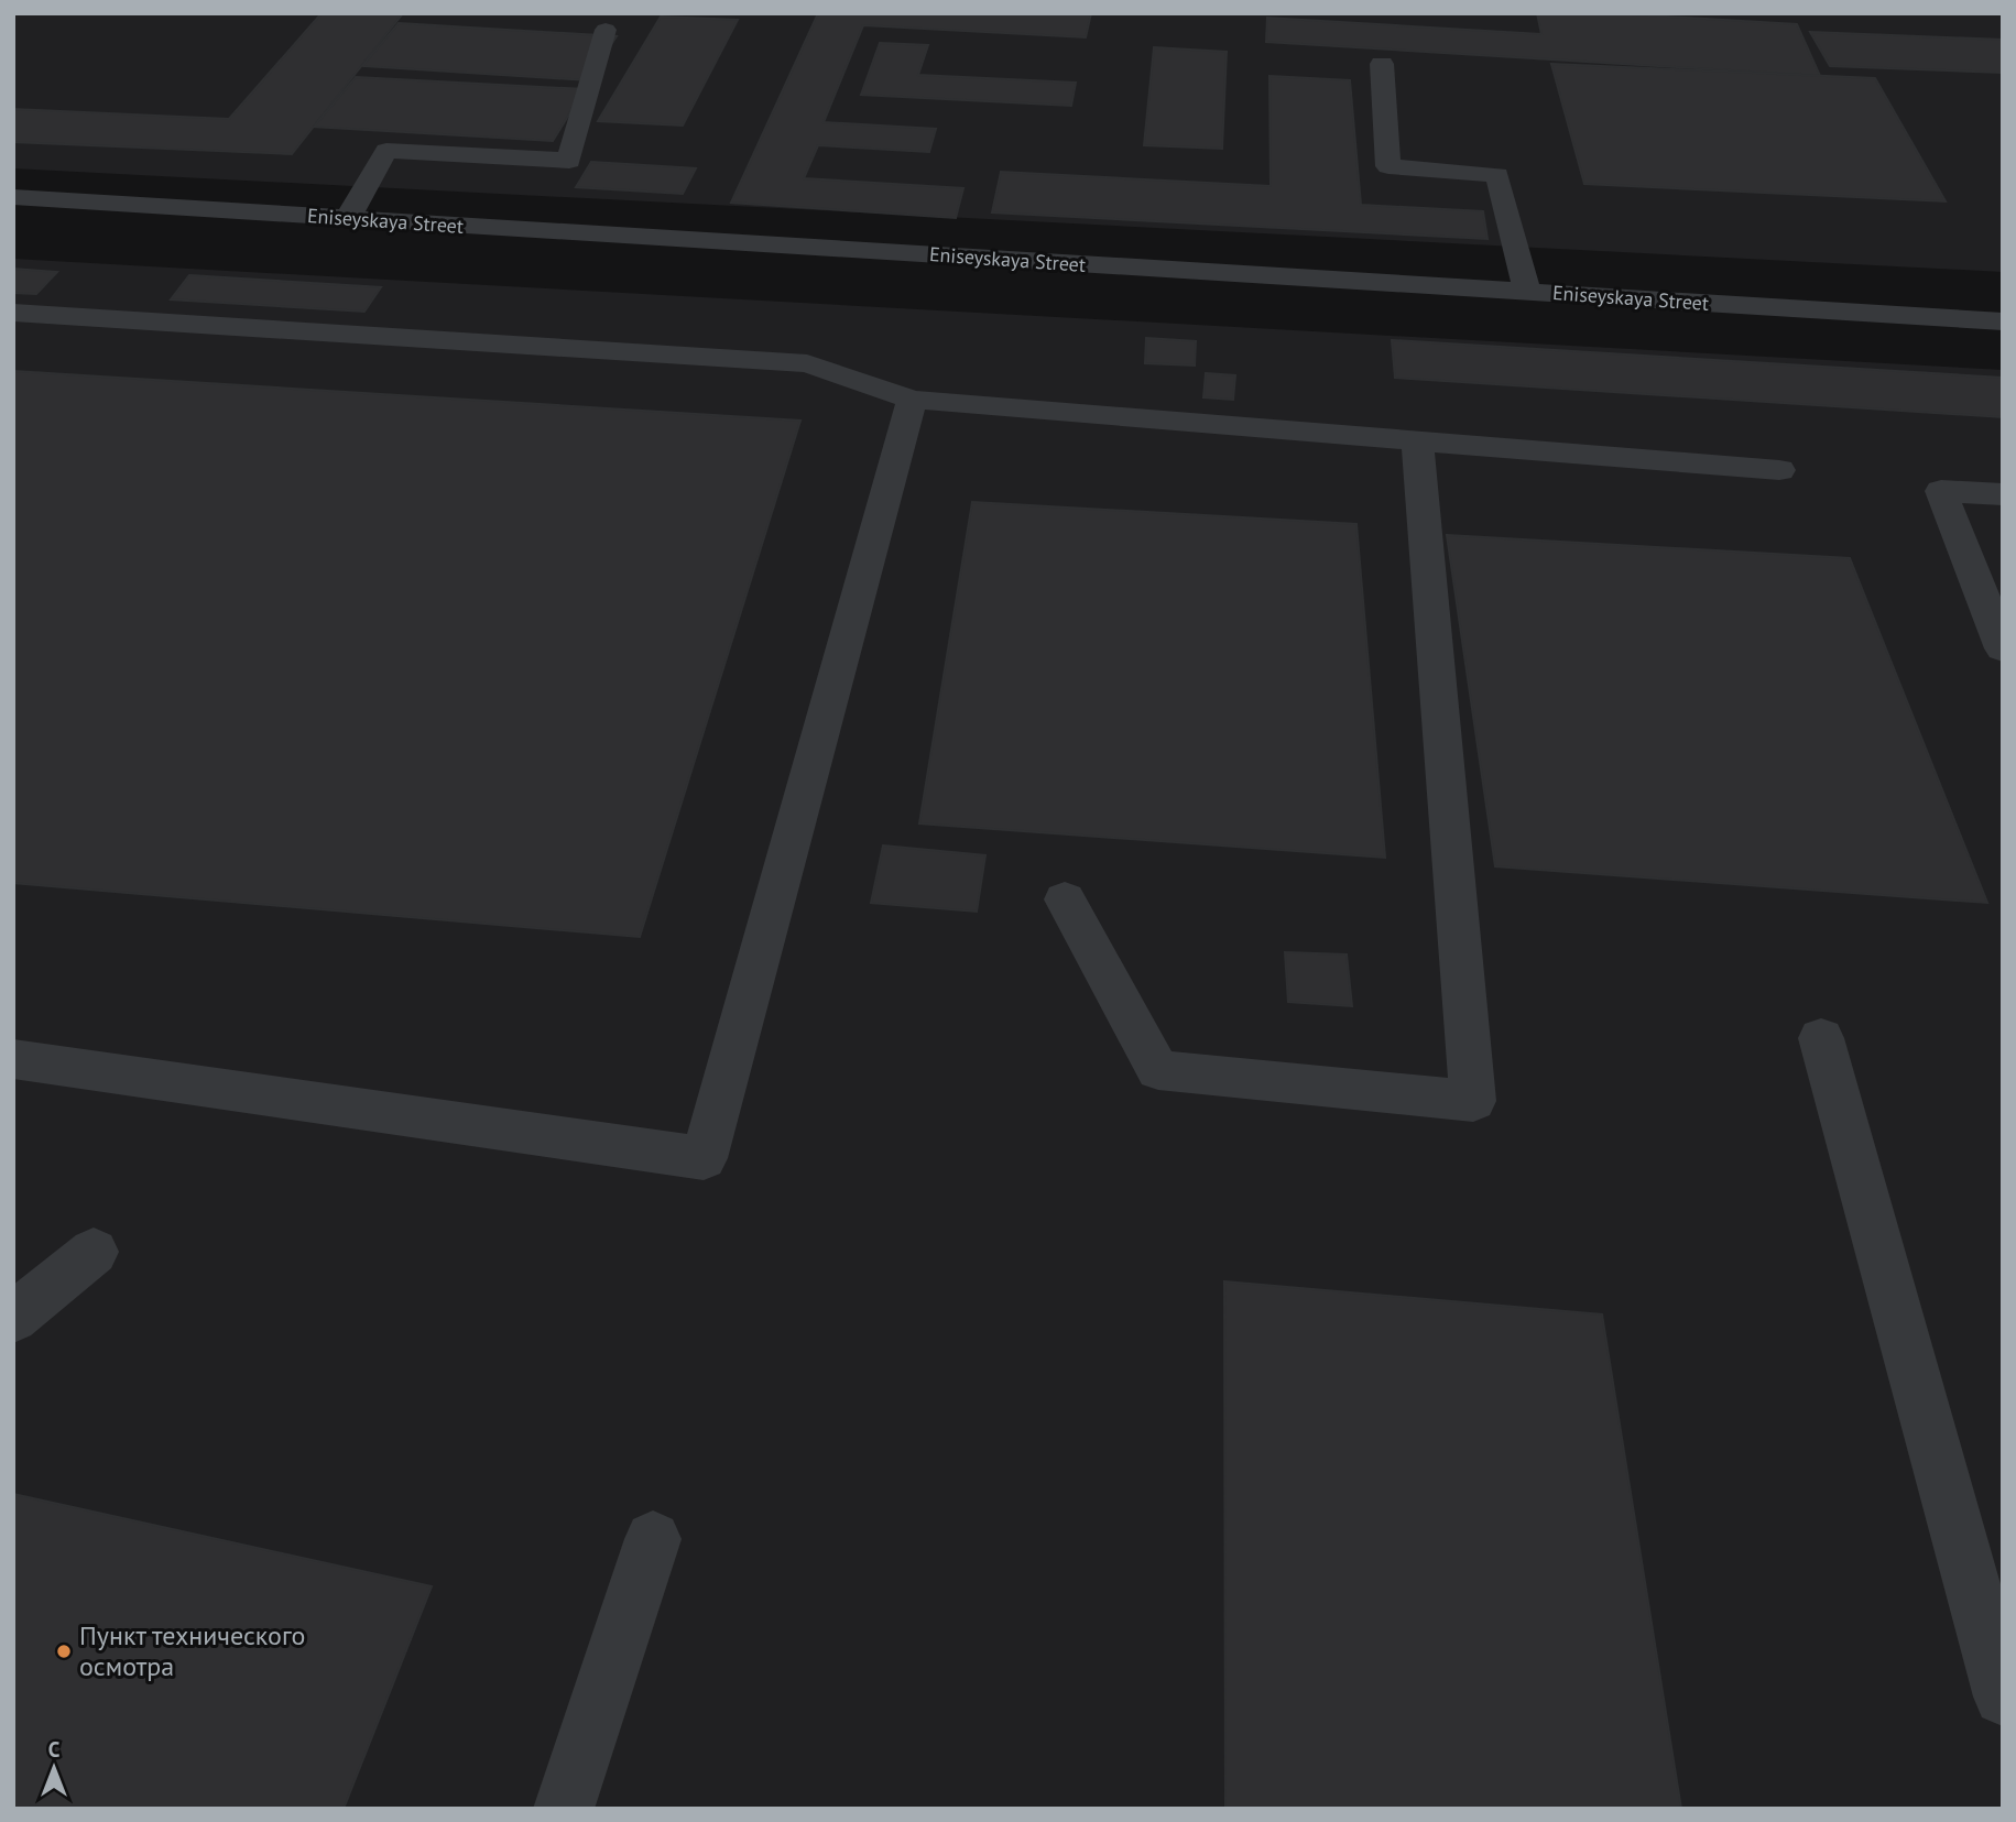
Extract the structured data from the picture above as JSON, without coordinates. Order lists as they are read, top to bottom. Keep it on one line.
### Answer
{"streets":{"street":["Eniseyskaya Street"]},"places":["Пункт технического осмотра"],"north":"top"}
